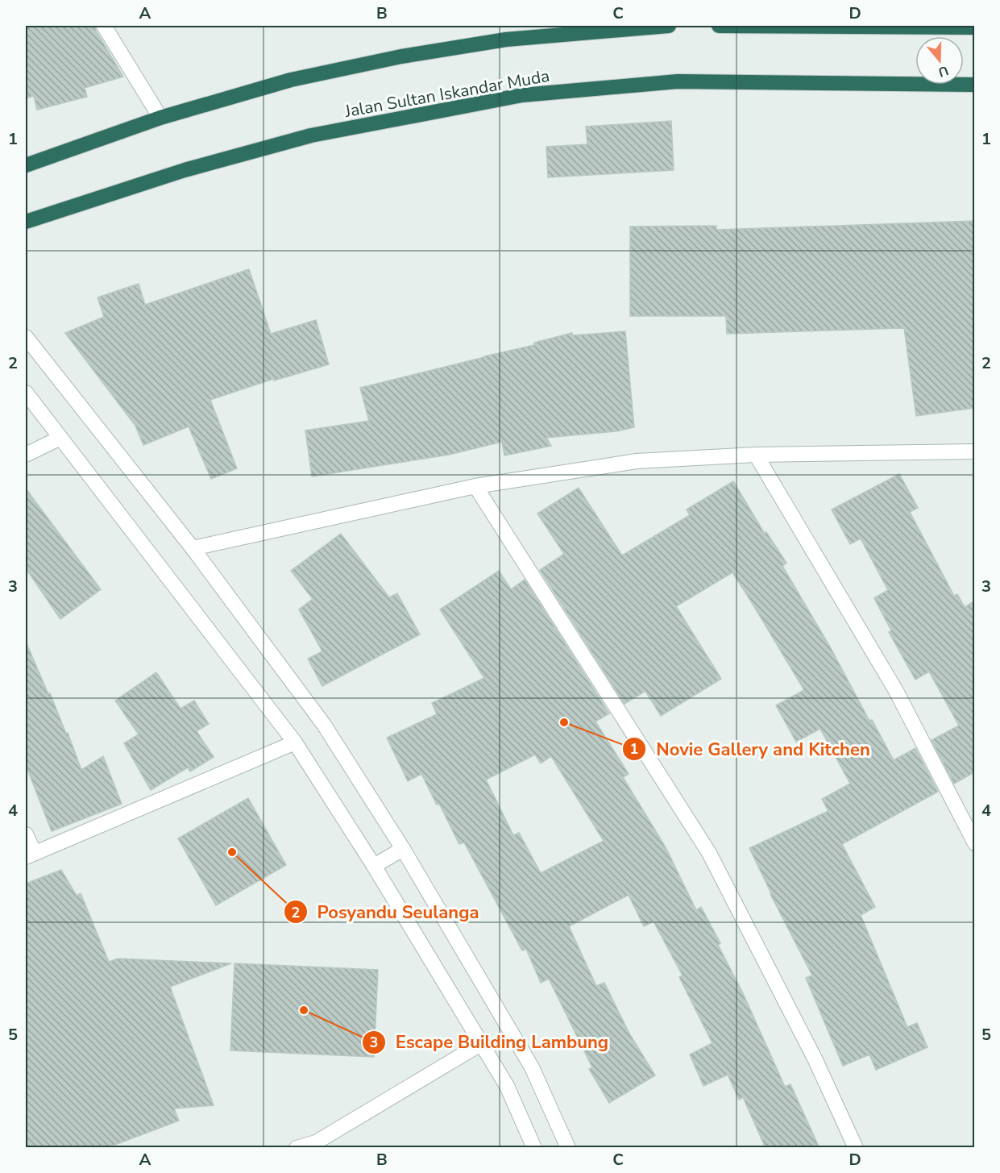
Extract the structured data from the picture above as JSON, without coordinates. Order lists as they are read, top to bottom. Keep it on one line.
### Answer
{"streets":{"highway":["Jalan Sultan Iskandar Muda"]},"places":["Novie Gallery and Kitchen","Posyandu Seulanga","Escape Building Lambung"],"north":"bottom","grid":{"columns":["A","B","C","D"],"rows":["1","2","3","4","5"]}}
